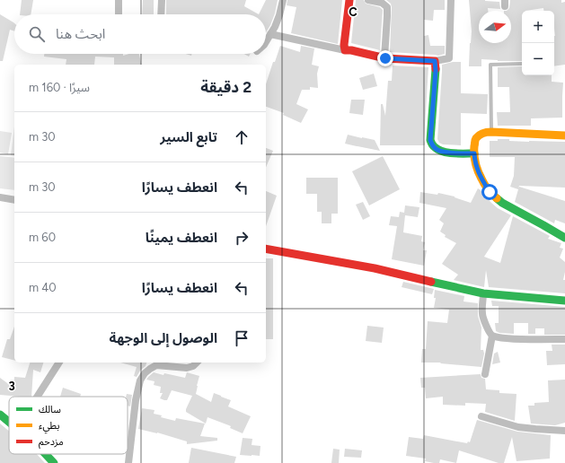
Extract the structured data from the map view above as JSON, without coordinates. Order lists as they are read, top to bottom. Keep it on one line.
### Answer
{"legend":["سالك","بطيء","مزدحم"],"north":"right","page":{"map_buttons":["+","−"],"search":"ابحث هنا","heading":["2 دقيقة","سيرًا · 160 m"],"list":[["تابع السير","30 m"],["انعطف يسارًا","30 m"],["انعطف يمينًا","60 m"],["انعطف يسارًا","40 m"],"الوصول إلى الوجهة"]},"grid":{"columns":["C"],"rows":["3"]}}
